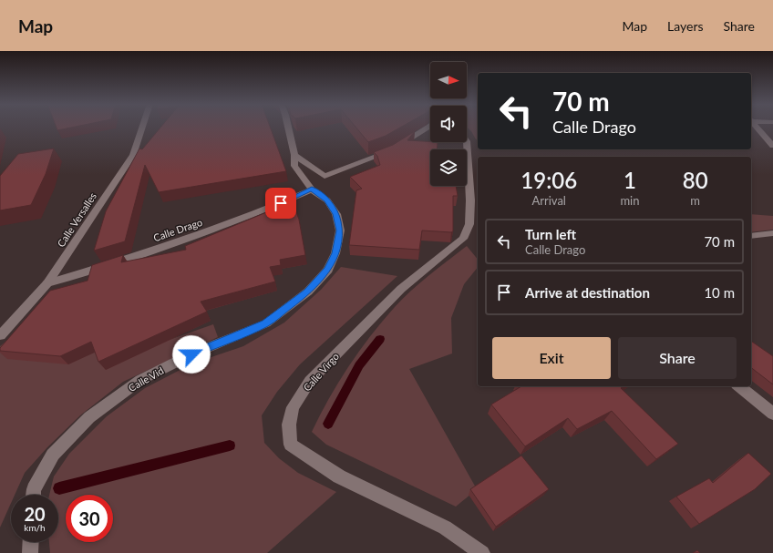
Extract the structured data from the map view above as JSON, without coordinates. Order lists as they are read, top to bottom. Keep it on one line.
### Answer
{"streets":{"street":["Calle Versalles","Calle Drago","Calle Virgo","Calle Vid"]},"crossings":[["Calle Versalles","Calle Drago"],["Calle Drago","Calle Vid"]],"north":"right","page":{"header":"Map","nav":["Map","Layers","Share"],"turn":["70 m","Calle Drago"],"eta":["19:06","Arrival","1","min","80","m"],"list":[{"name":"Turn left","note":"Calle Drago","value":"70 m"},{"name":"Arrive at destination","value":"10 m"}],"buttons":["Exit","Share"],"speed":"20 km/h","limit":"30"}}
